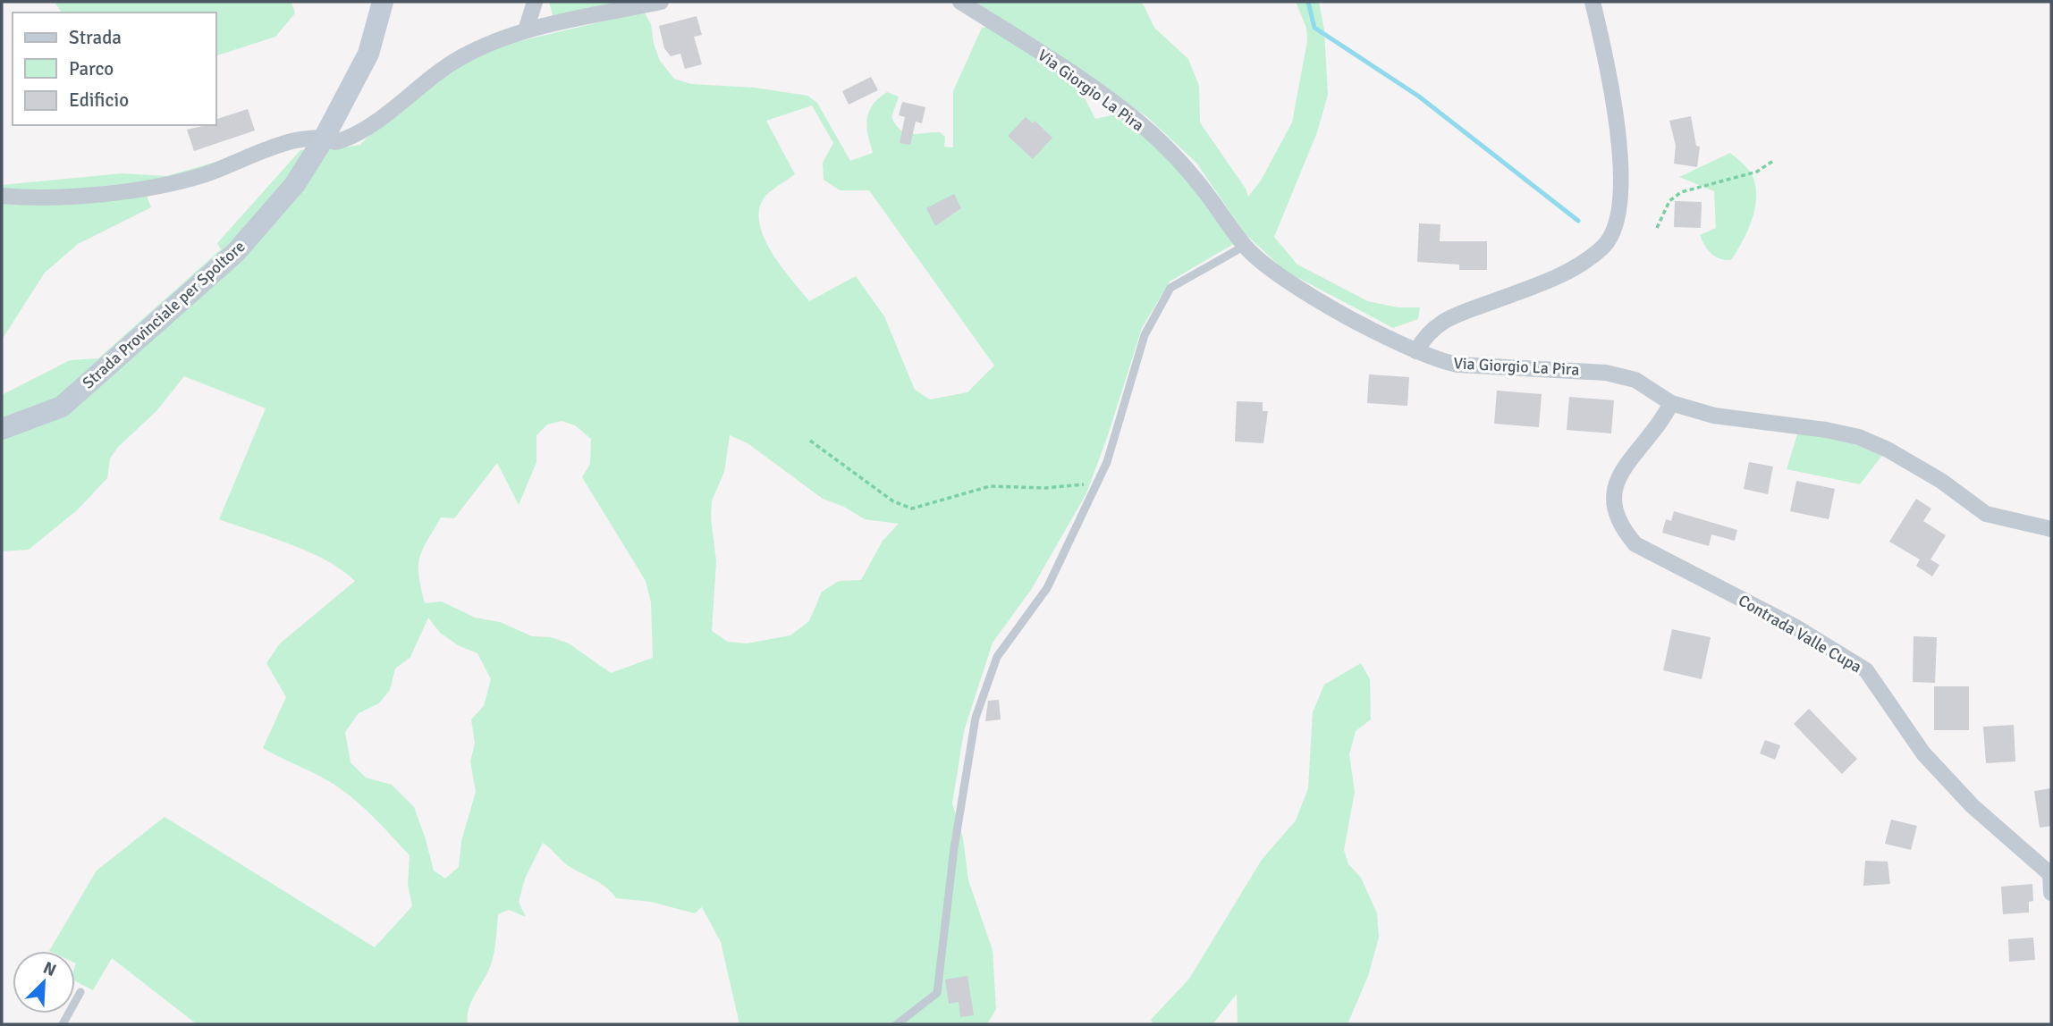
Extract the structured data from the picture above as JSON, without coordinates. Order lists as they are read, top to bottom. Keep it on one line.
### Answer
{"streets":{"street":["Via Giorgio La Pira","Strada Provinciale per Spoltore","Contrada Valle Cupa"]},"crossings":[["Via Giorgio La Pira","Contrada Valle Cupa"]],"legend":["Strada","Parco","Edificio"],"north":"top right"}
